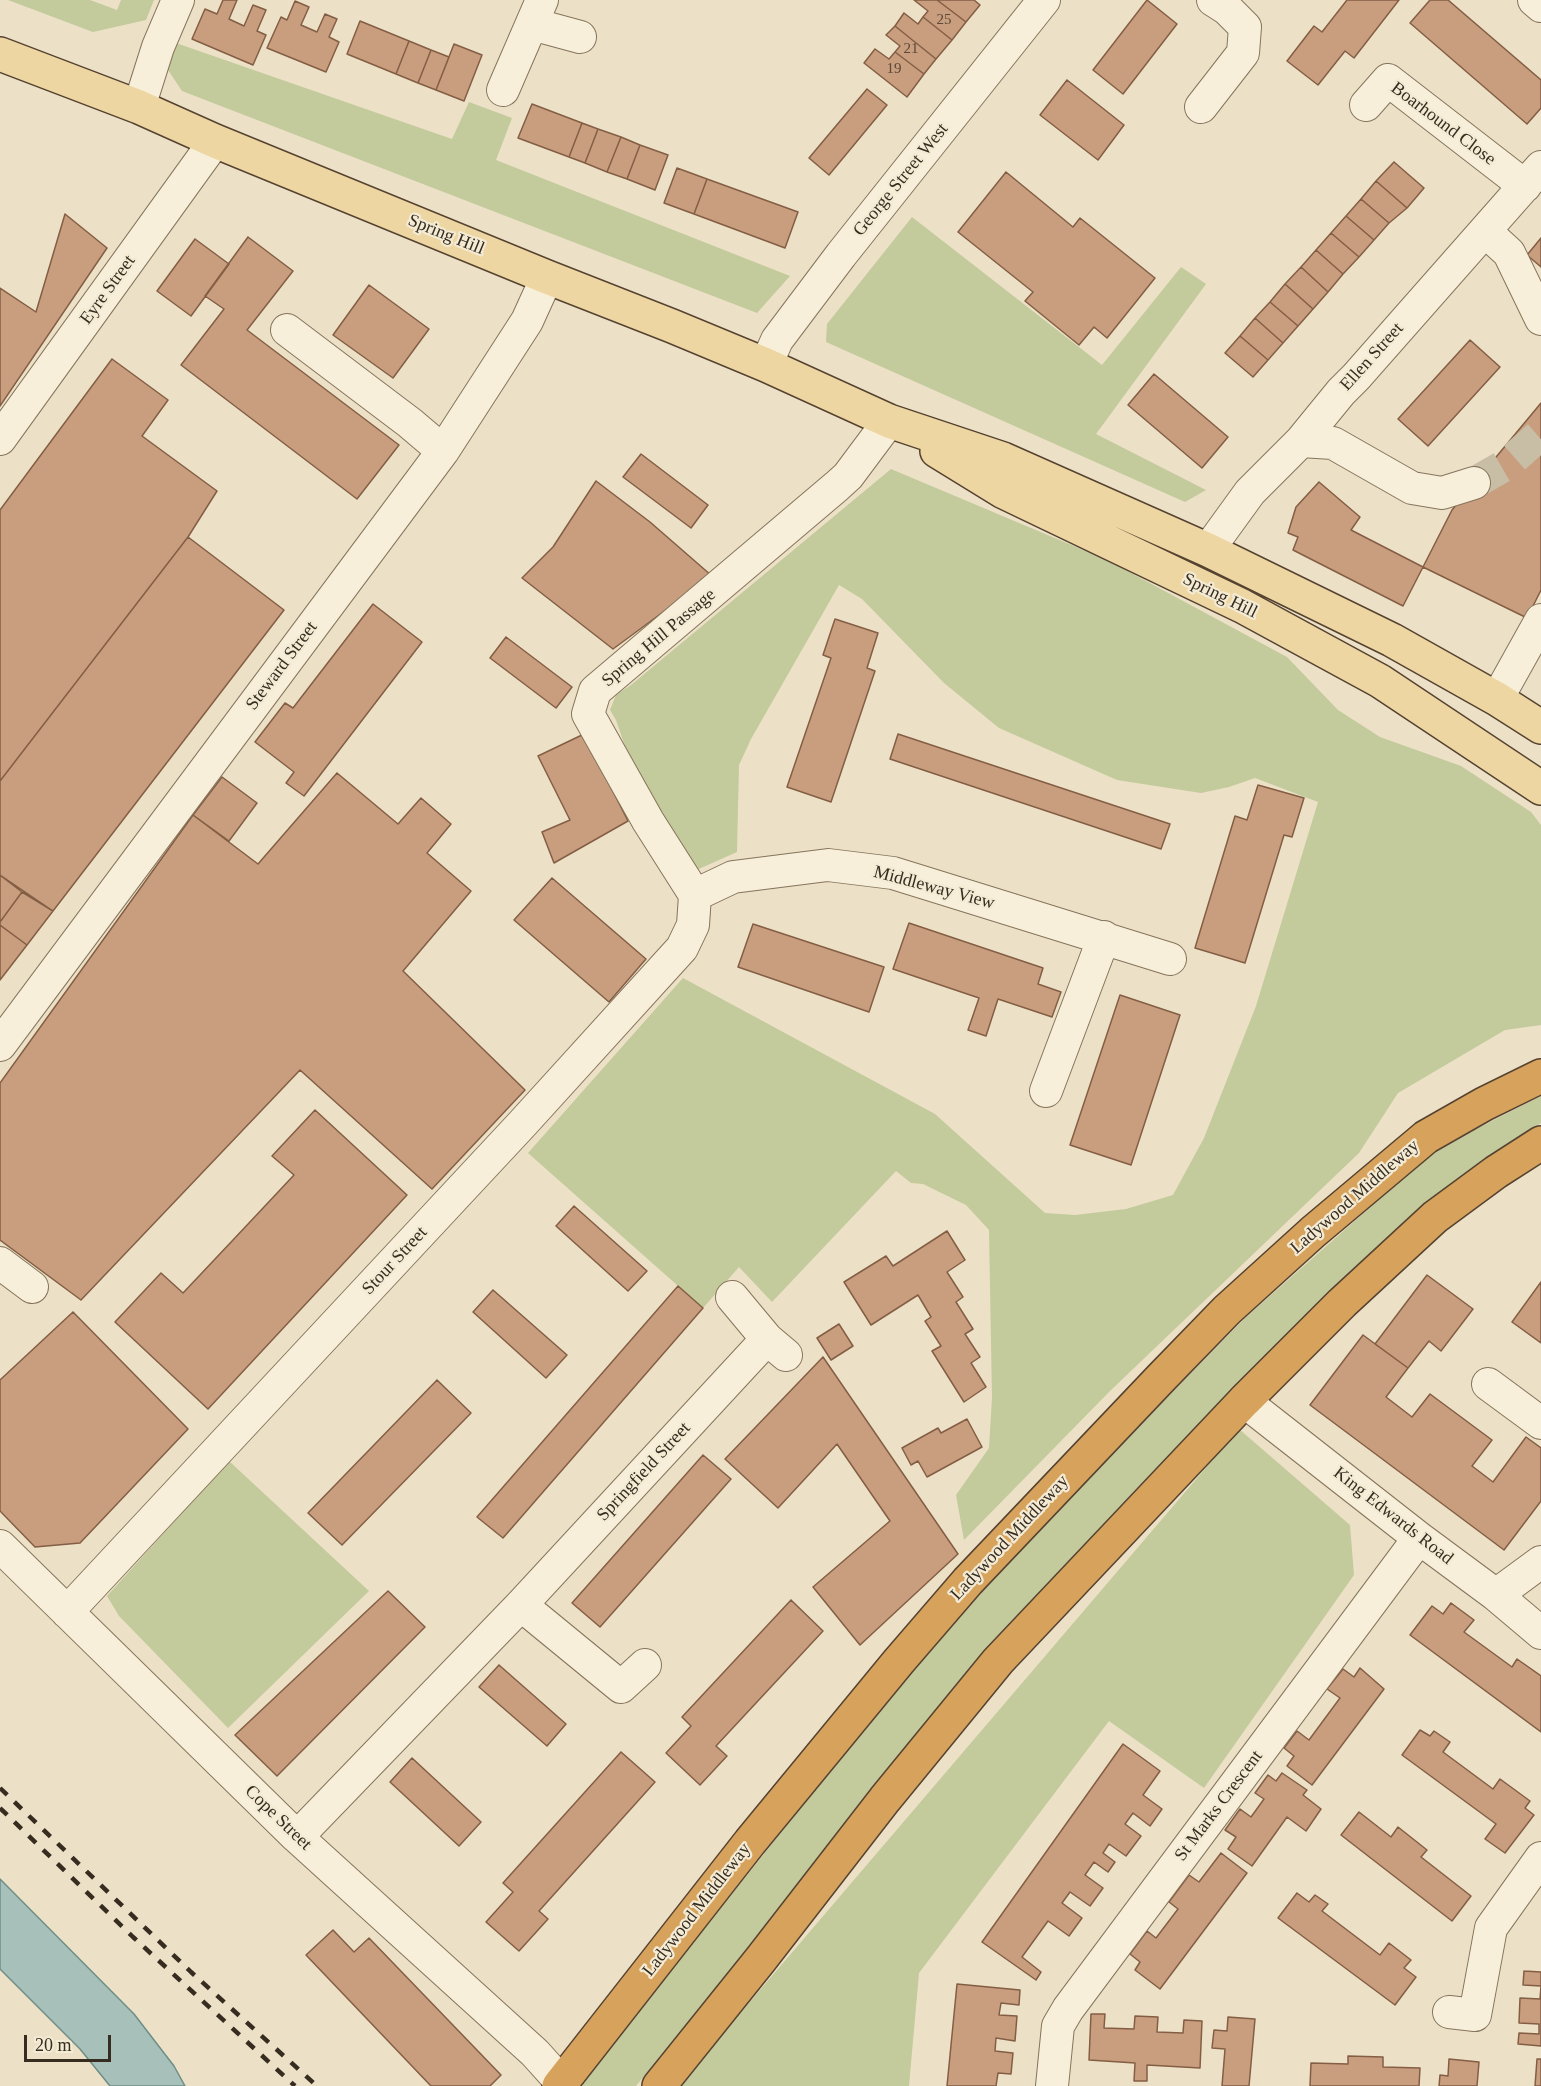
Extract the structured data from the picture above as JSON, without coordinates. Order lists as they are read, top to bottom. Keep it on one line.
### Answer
{"streets":{"highway":["Ladywood Middleway"],"main road":["Spring Hill"],"street":["Boarhound Close","George Street West","Eyre Street","Ellen Street","Spring Hill Passage","Steward Street","Middleway View","Stour Street","Springfield Street","King Edwards Road","St Marks Crescent","Cope Street"]},"crossings":[["Boarhound Close","Ellen Street"],["George Street West","Spring Hill"],["Spring Hill","Eyre Street"],["Spring Hill","Ellen Street"],["Spring Hill","Spring Hill Passage"],["Spring Hill","Steward Street"],["Spring Hill Passage","Middleway View"],["Spring Hill Passage","Stour Street"],["Middleway View","Stour Street"],["Ladywood Middleway","Cope Street"],["Stour Street","Cope Street"],["Springfield Street","Cope Street"],["King Edwards Road","St Marks Crescent"]],"house_numbers":["25","21","19"],"scale_bar":"20 m"}
